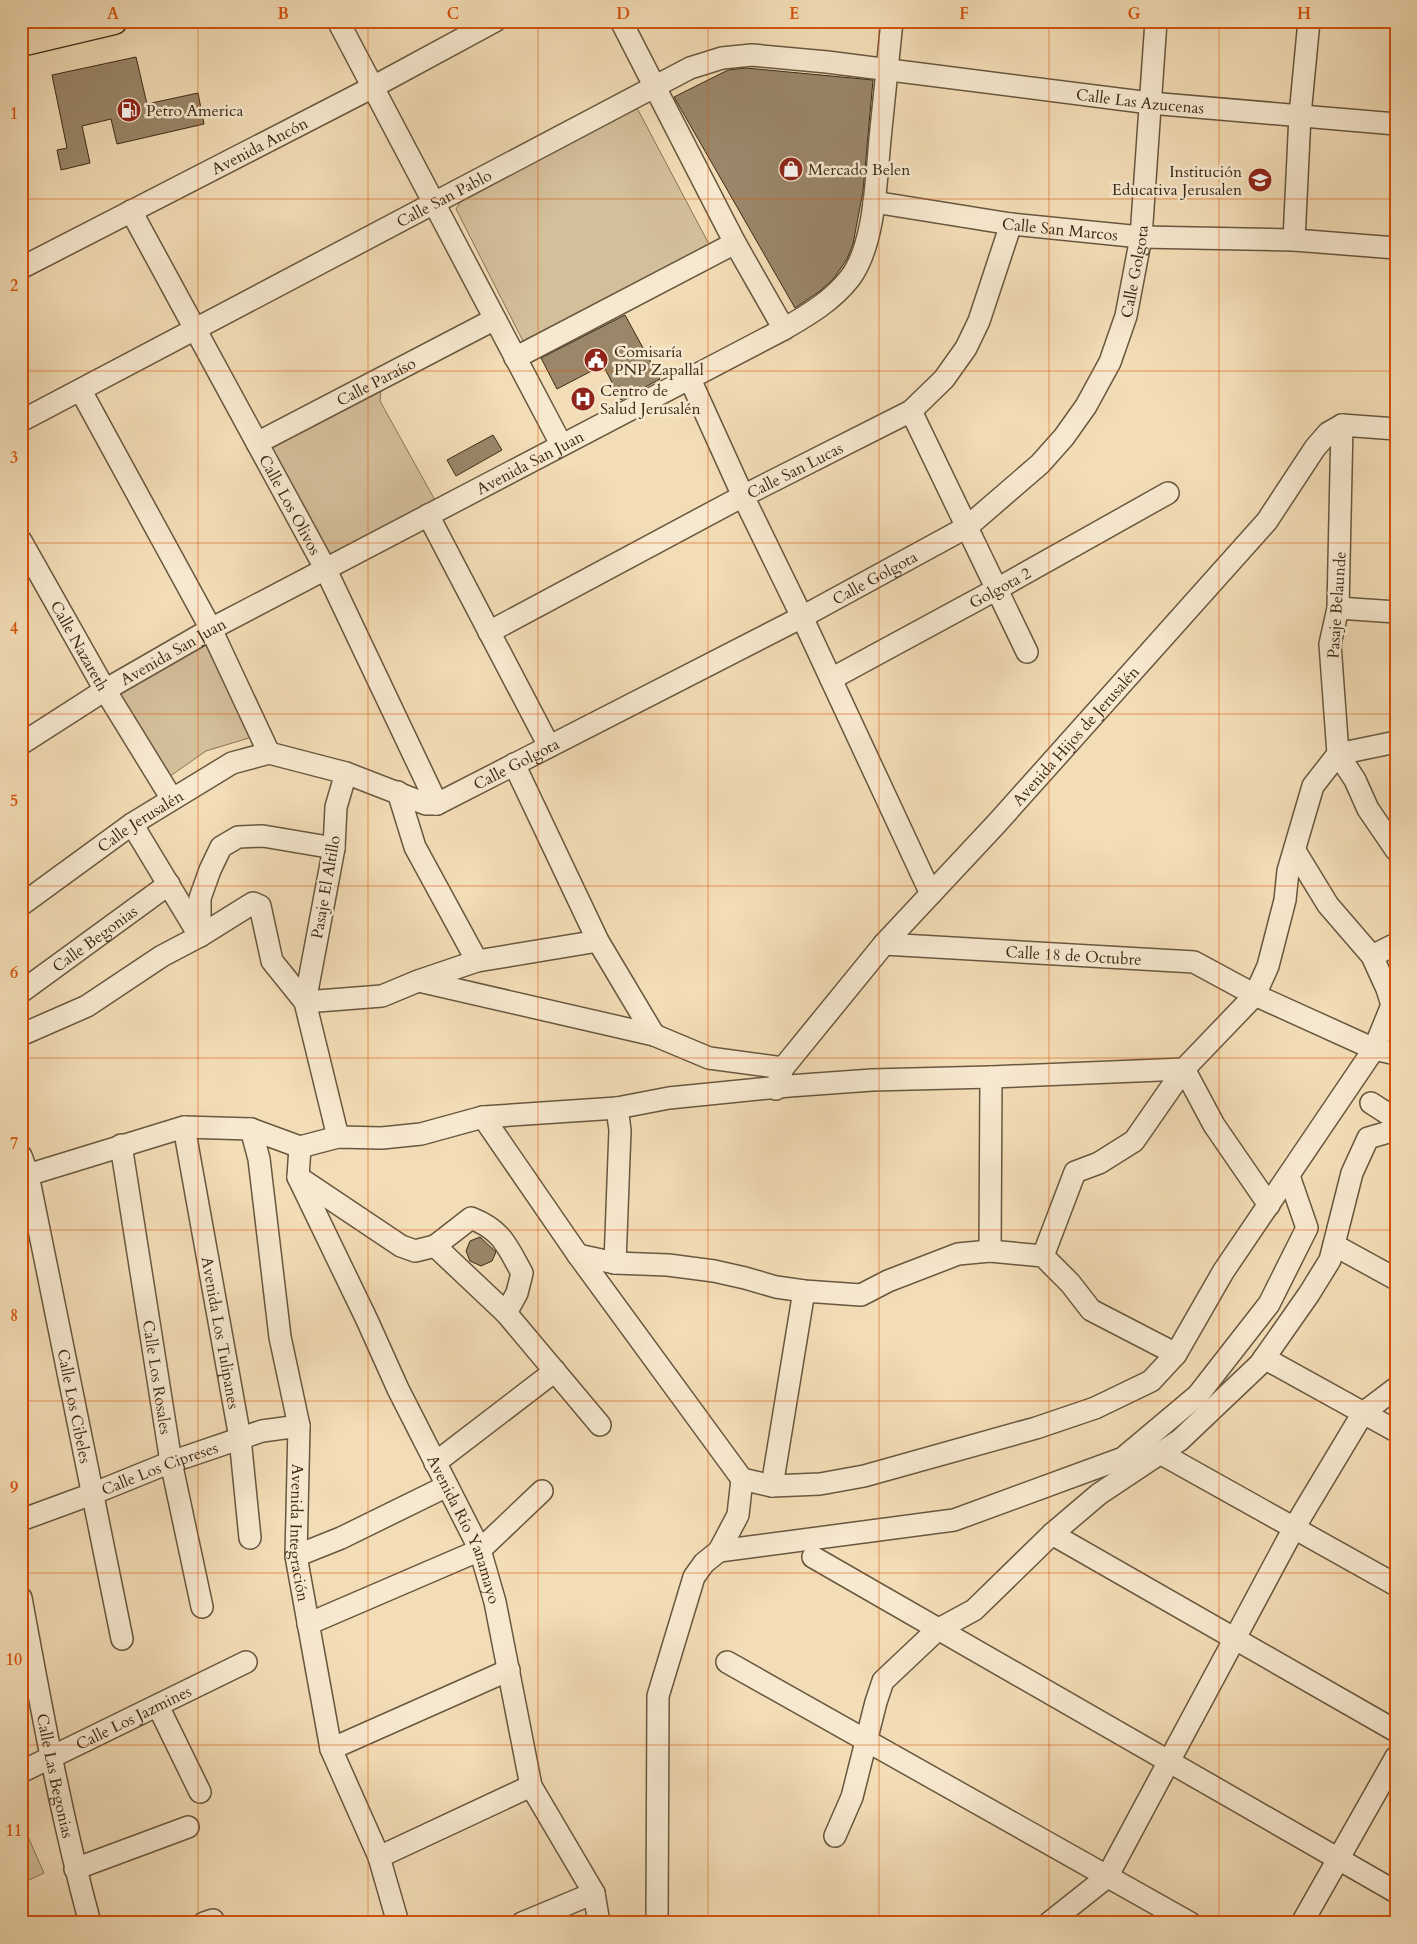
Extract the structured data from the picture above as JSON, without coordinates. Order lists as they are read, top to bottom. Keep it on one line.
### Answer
{"streets":{"street":["Calle Las Azucenas","Avenida Ancón","Calle San Pablo","Calle San Marcos","Calle Golgota","Calle Paraíso","Avenida San Juan","Calle San Lucas","Calle Los Olivos","Golgota 2","Pasaje Belaunde","Calle Nazareth","Avenida Hijos de Jerusalén","Calle Jerusalén","Pasaje El Altillo","Calle Begonias","Calle 18 de Octubre","Avenida Los Tulipanes","Calle Los Rosales","Calle Los Cibeles","Calle Los Cipreses","Avenida Río Yanamayo","Avenida Integración","Calle Los Jazmines","Calle Las Begonias"]},"crossings":[["Calle Las Azucenas","Calle San Pablo"],["Calle Las Azucenas","Calle Golgota"],["Calle Las Azucenas","Avenida San Juan"],["Avenida Ancón","Calle Los Olivos"],["Calle San Pablo","Avenida San Juan"],["Calle San Pablo","Calle Los Olivos"],["Calle San Marcos","Calle Golgota"],["Calle San Marcos","Avenida San Juan"],["Calle San Marcos","Calle San Lucas"],["Calle Golgota","Calle Los Olivos"],["Calle Paraíso","Calle Los Olivos"],["Avenida San Juan","Calle Los Olivos"],["Avenida San Juan","Calle Nazareth"],["Pasaje Belaunde","Avenida Hijos de Jerusalén"],["Calle Nazareth","Calle Jerusalén"],["Avenida Hijos de Jerusalén","Calle 18 de Octubre"],["Avenida Los Tulipanes","Calle Los Cipreses"],["Calle Los Rosales","Calle Los Cipreses"],["Calle Los Cibeles","Calle Los Cipreses"],["Calle Los Cipreses","Avenida Integración"],["Calle Los Jazmines","Calle Las Begonias"]],"places":{"fuel station":["Petro America"],"shop":["Mercado Belen"],"school or university":["Institución Educativa Jerusalen"],"public building":["Comisaría PNP Zapallal"],"hospital":["Centro de Salud Jerusalén"]},"grid":{"columns":["A","B","C","D","E","F","G","H"],"rows":["1","2","3","4","5","6","7","8","9","10","11"]}}
